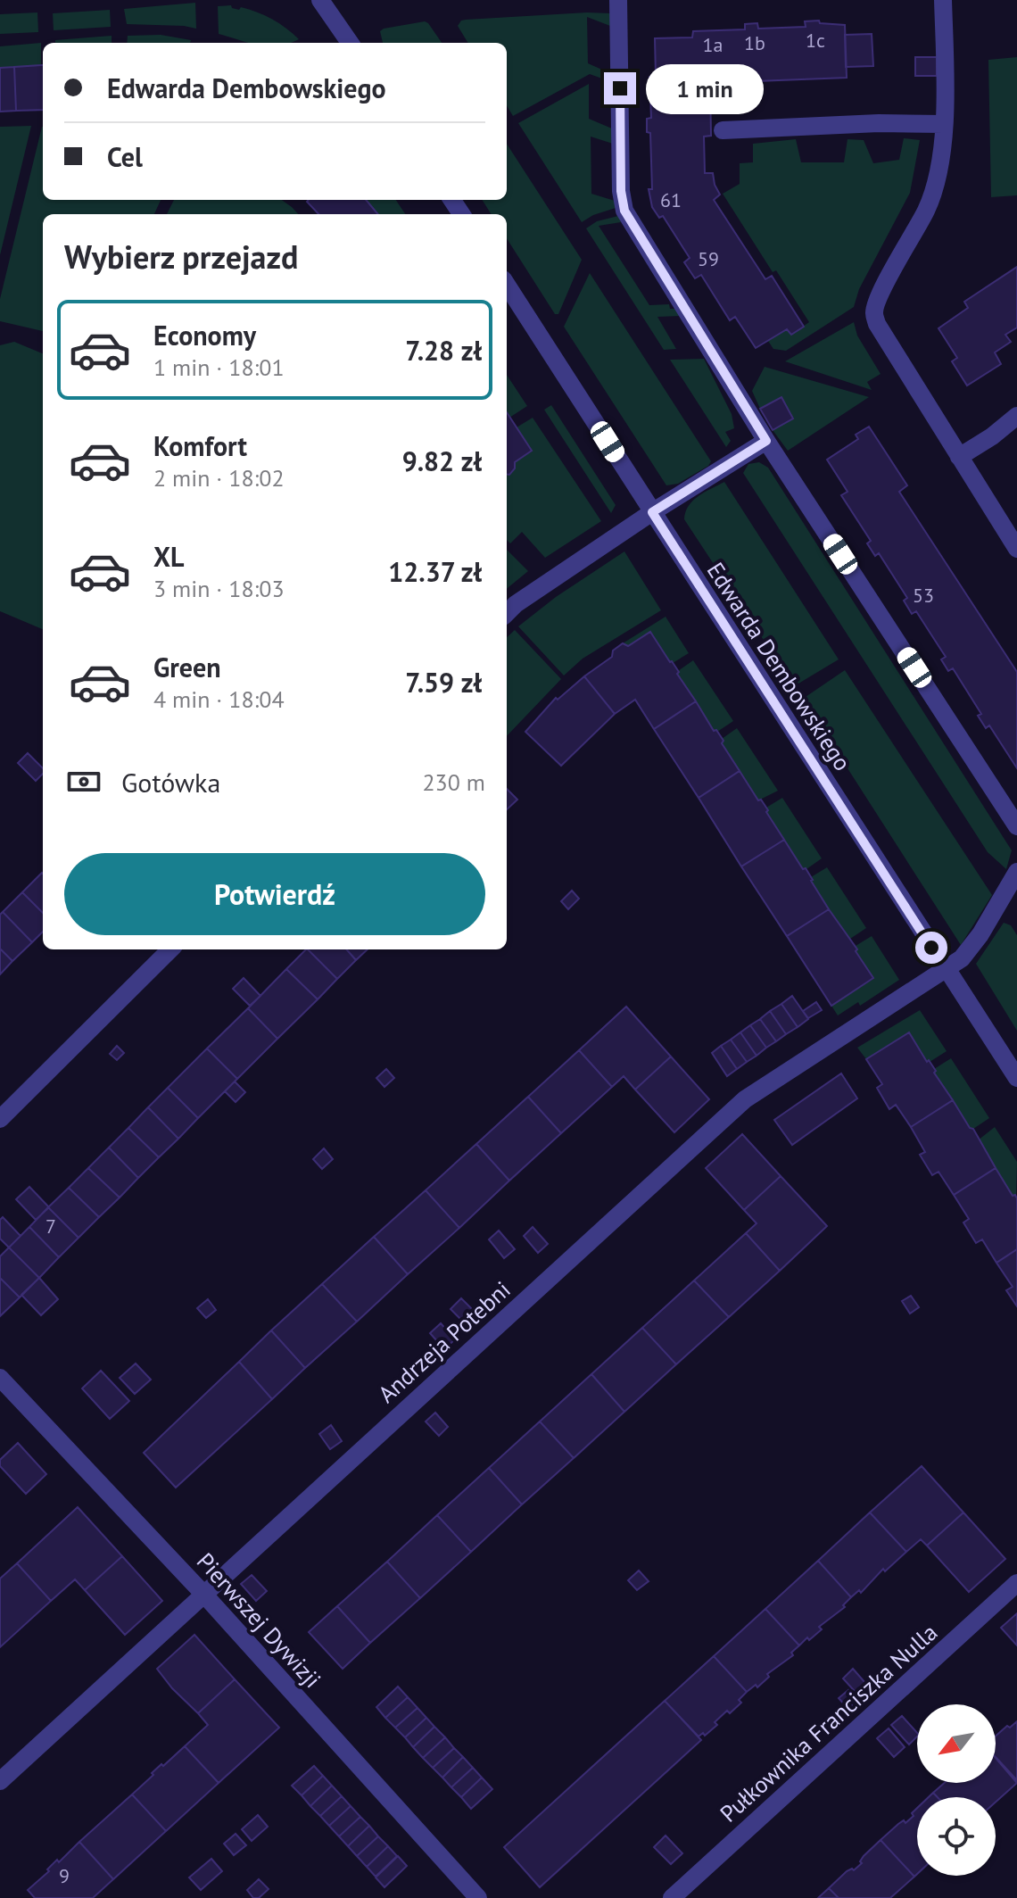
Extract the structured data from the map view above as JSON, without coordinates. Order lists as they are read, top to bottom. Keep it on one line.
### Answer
{"streets":{"street":["Edwarda Dembowskiego","Andrzeja Potebni","Pierwszej Dywizji","Pułkownika Franciszka Nulla"]},"crossings":[["Edwarda Dembowskiego","Andrzeja Potebni"],["Andrzeja Potebni","Pierwszej Dywizji"]],"house_numbers":["1c","1b","1a","61","59","53","7","9"],"north":"bottom left","page":{"banner":["Edwarda Dembowskiego","Cel"],"bubble":"1 min","heading":"Wybierz przejazd","list":[{"name":"Economy","note":"1 min · 18:01","value":"7.28 zł"},{"name":"Komfort","note":"2 min · 18:02","value":"9.82 zł"},{"name":"XL","note":"3 min · 18:03","value":"12.37 zł"},{"name":"Green","note":"4 min · 18:04","value":"7.59 zł"}],"pay":["Gotówka","230 m"],"buttons":"Potwierdź"}}
